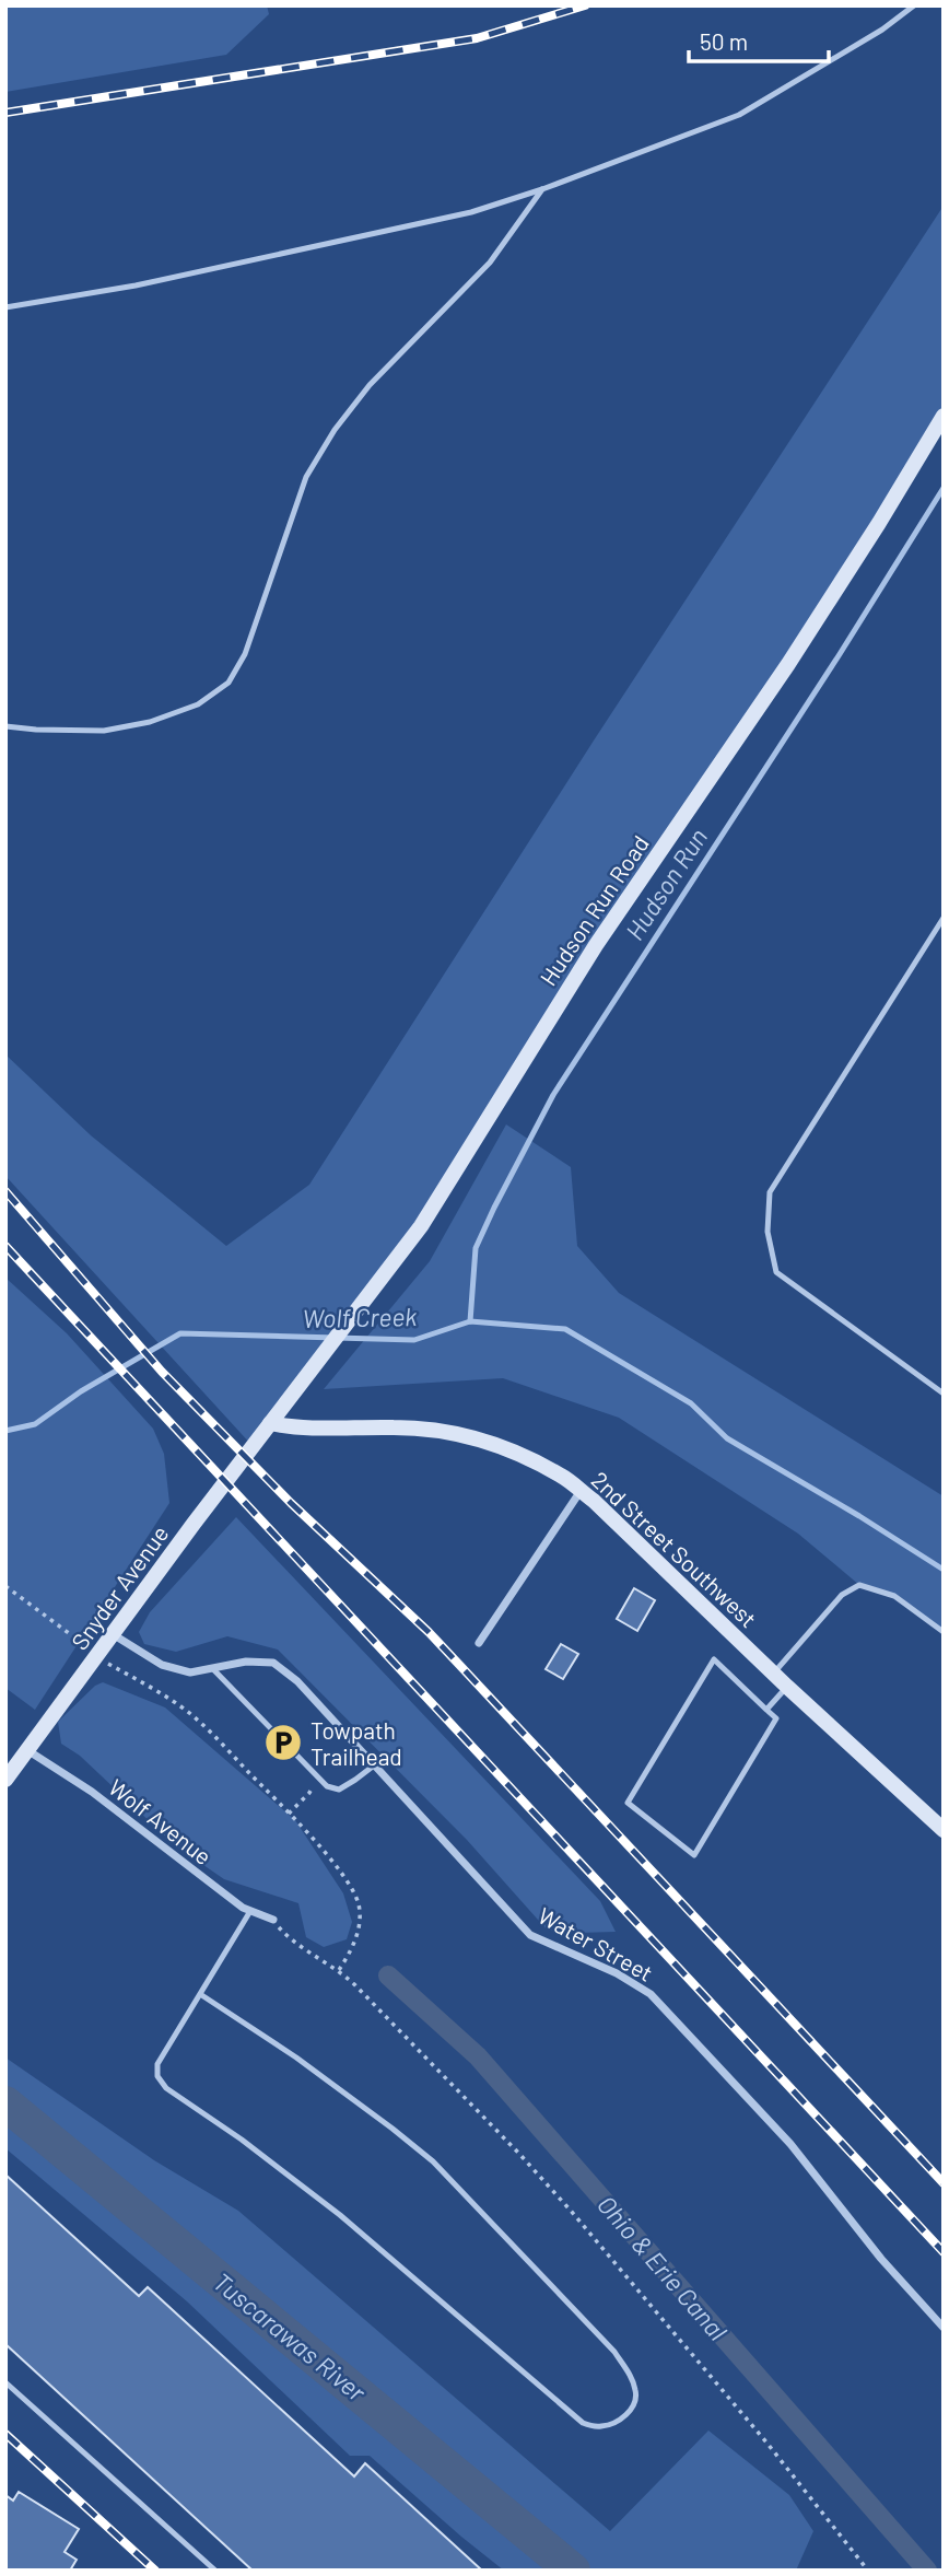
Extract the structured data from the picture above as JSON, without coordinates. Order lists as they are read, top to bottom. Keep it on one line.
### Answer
{"streets":{"main road":["Hudson Run Road","2nd Street Southwest","Snyder Avenue"],"street":["Wolf Avenue","Water Street"]},"crossings":[["Hudson Run Road","2nd Street Southwest"],["Hudson Run Road","Snyder Avenue"],["2nd Street Southwest","Snyder Avenue"],["Snyder Avenue","Wolf Avenue"],["Snyder Avenue","Water Street"]],"water":["Hudson Run","Wolf Creek","Ohio & Erie Canal","Tuscarawas River"],"places":{"parking":["Towpath Trailhead"]},"scale_bar":"50 m"}
